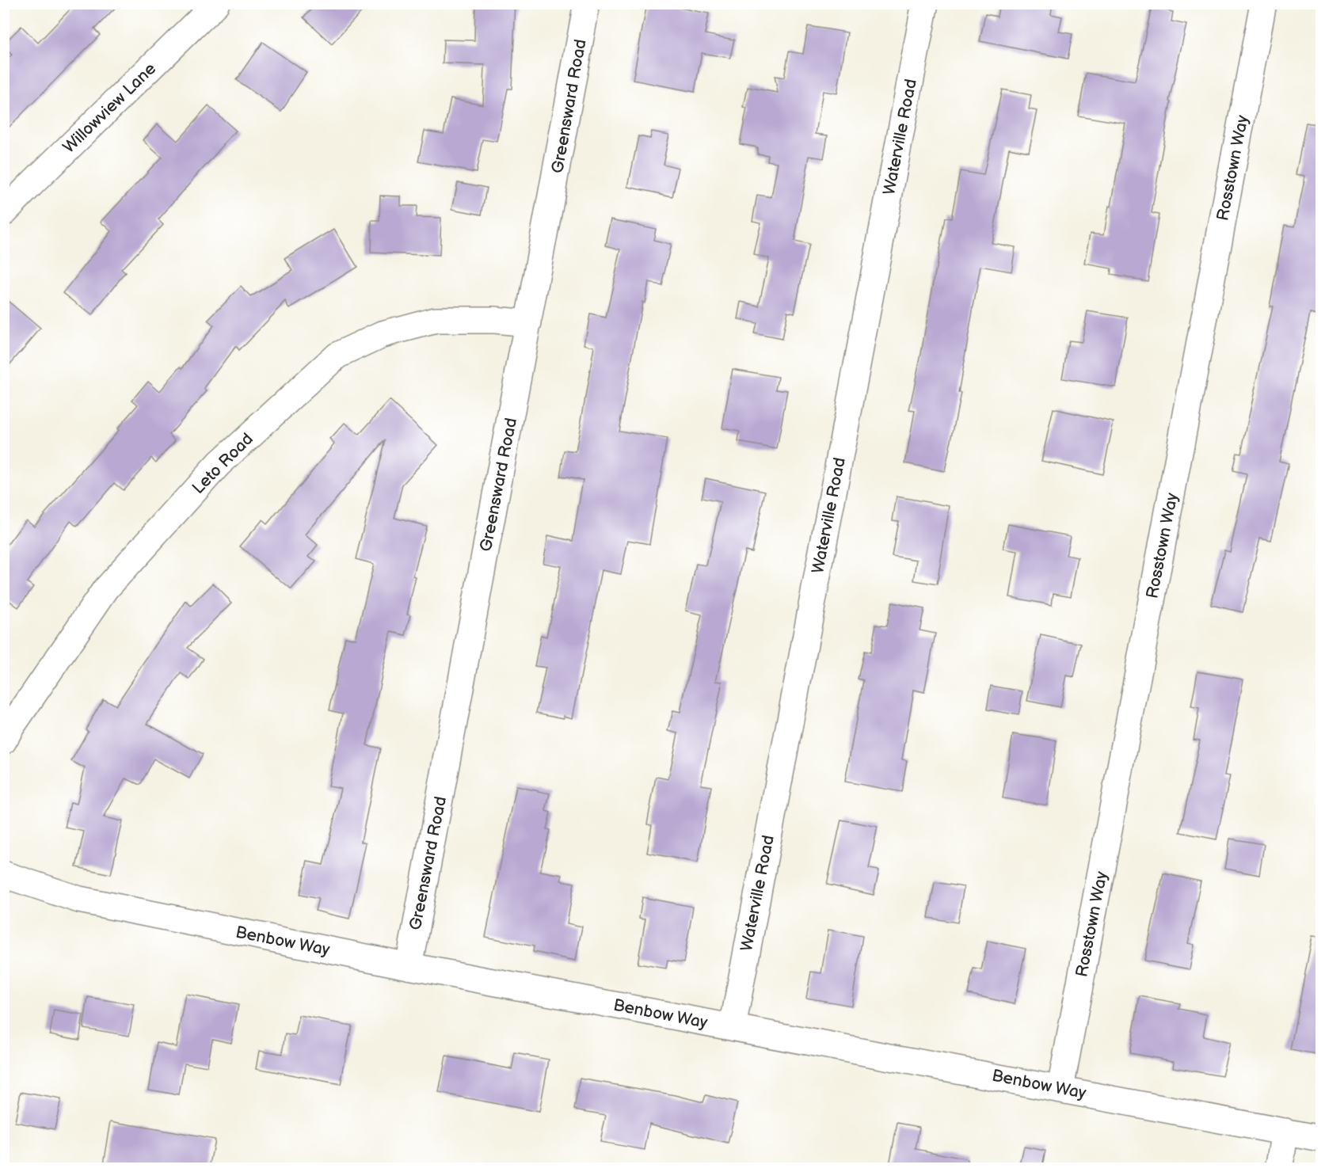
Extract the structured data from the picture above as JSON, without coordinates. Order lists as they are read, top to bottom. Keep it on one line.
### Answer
{"streets":{"street":["Greensward Road","Willowview Lane","Waterville Road","Rosstown Way","Leto Road","Benbow Way"]},"crossings":[["Greensward Road","Leto Road"],["Greensward Road","Benbow Way"],["Waterville Road","Benbow Way"],["Rosstown Way","Benbow Way"]]}
